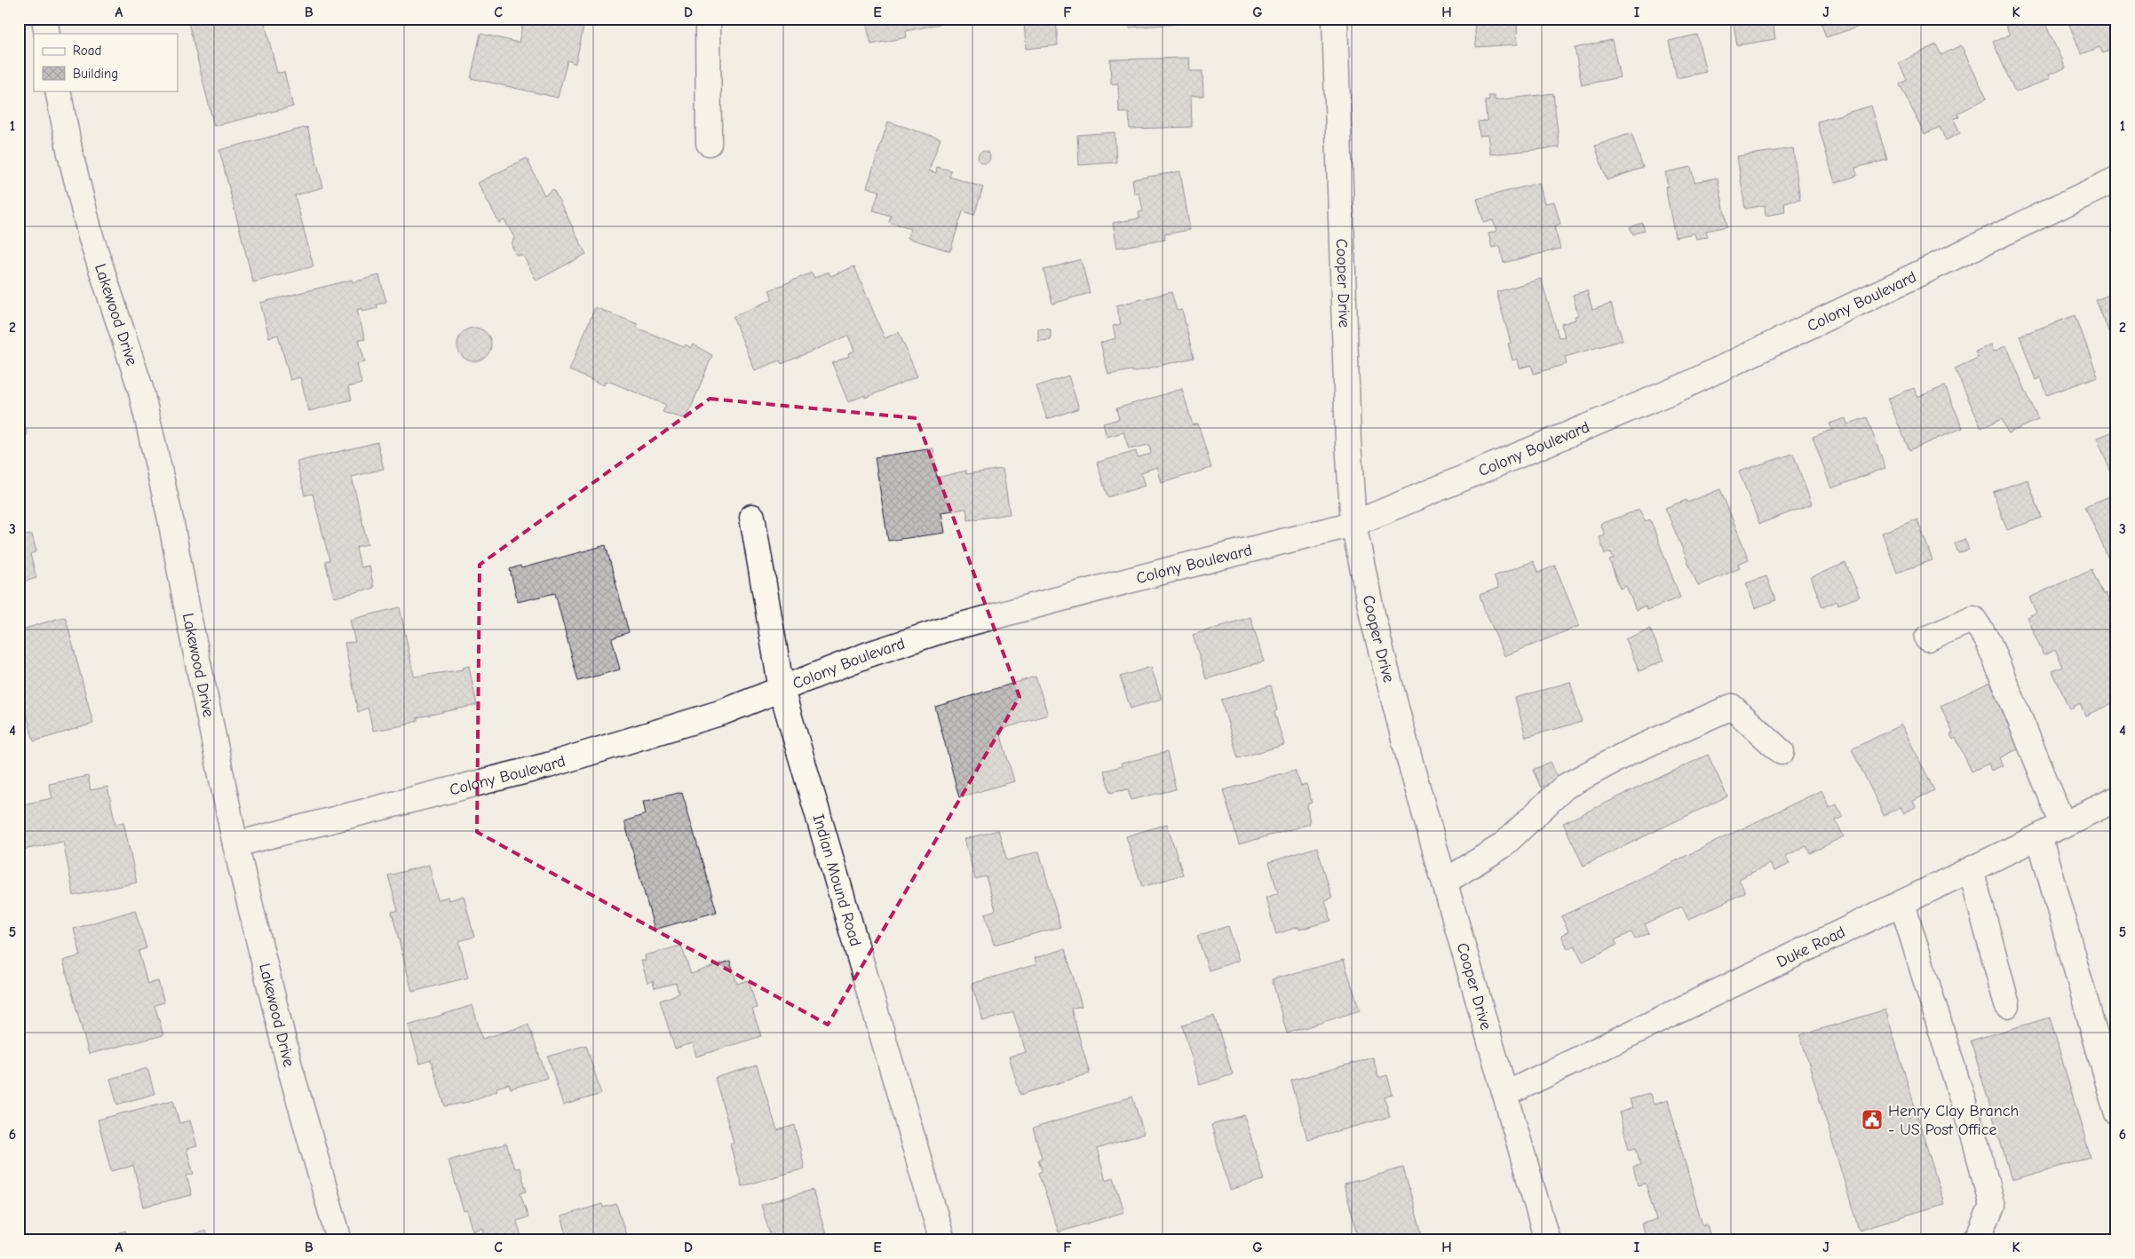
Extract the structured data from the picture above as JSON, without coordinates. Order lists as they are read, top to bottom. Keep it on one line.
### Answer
{"streets":{"street":["Cooper Drive","Colony Boulevard","Lakewood Drive","Indian Mound Road","Duke Road"]},"crossings":[["Cooper Drive","Colony Boulevard"],["Cooper Drive","Duke Road"],["Colony Boulevard","Lakewood Drive"],["Colony Boulevard","Indian Mound Road"]],"places":{"public building":["Henry Clay Branch - US Post Office"]},"legend":["Road","Building"],"grid":{"columns":["A","B","C","D","E","F","G","H","I","J","K"],"rows":["1","2","3","4","5","6"]}}
